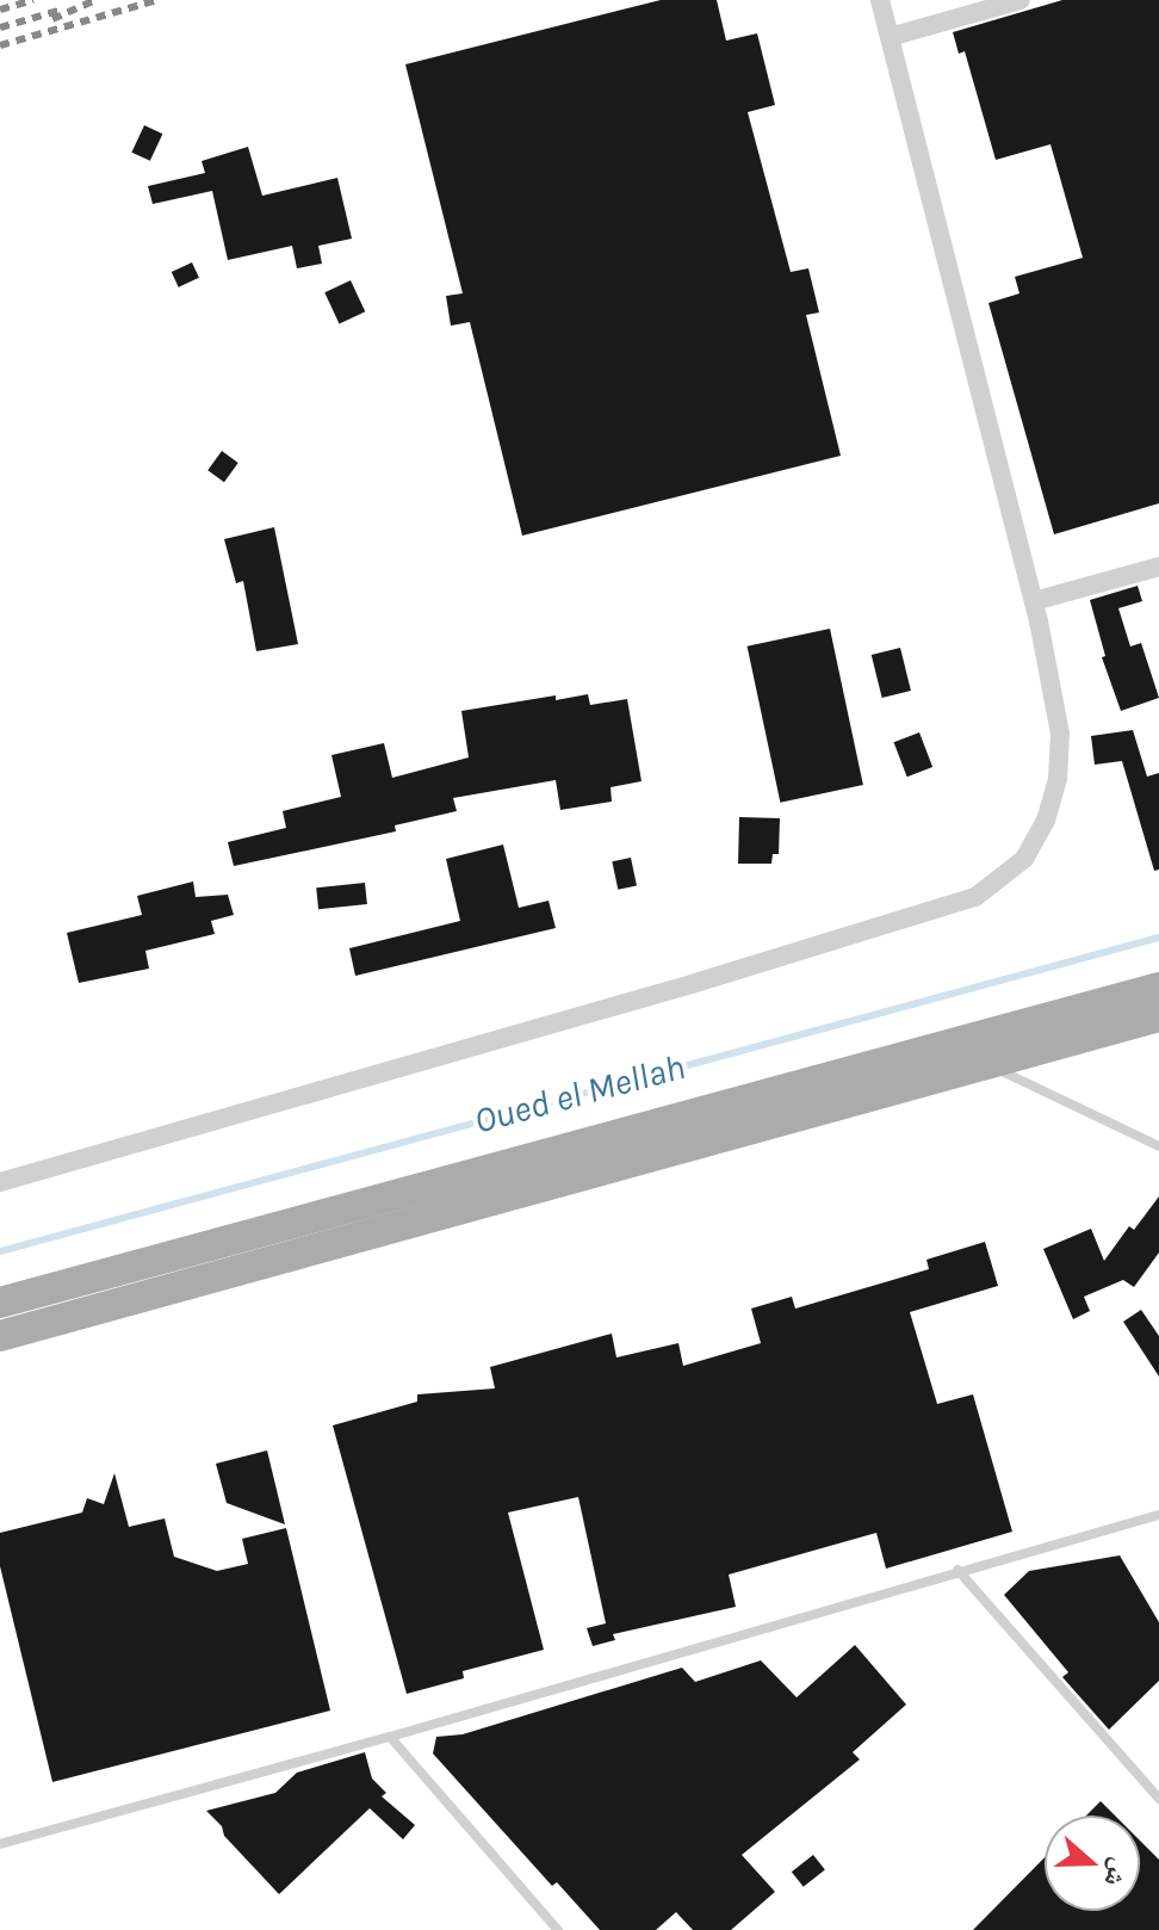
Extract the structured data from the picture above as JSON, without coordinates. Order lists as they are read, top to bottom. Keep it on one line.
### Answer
{"water":["Oued el Mellah"],"north":"right"}
